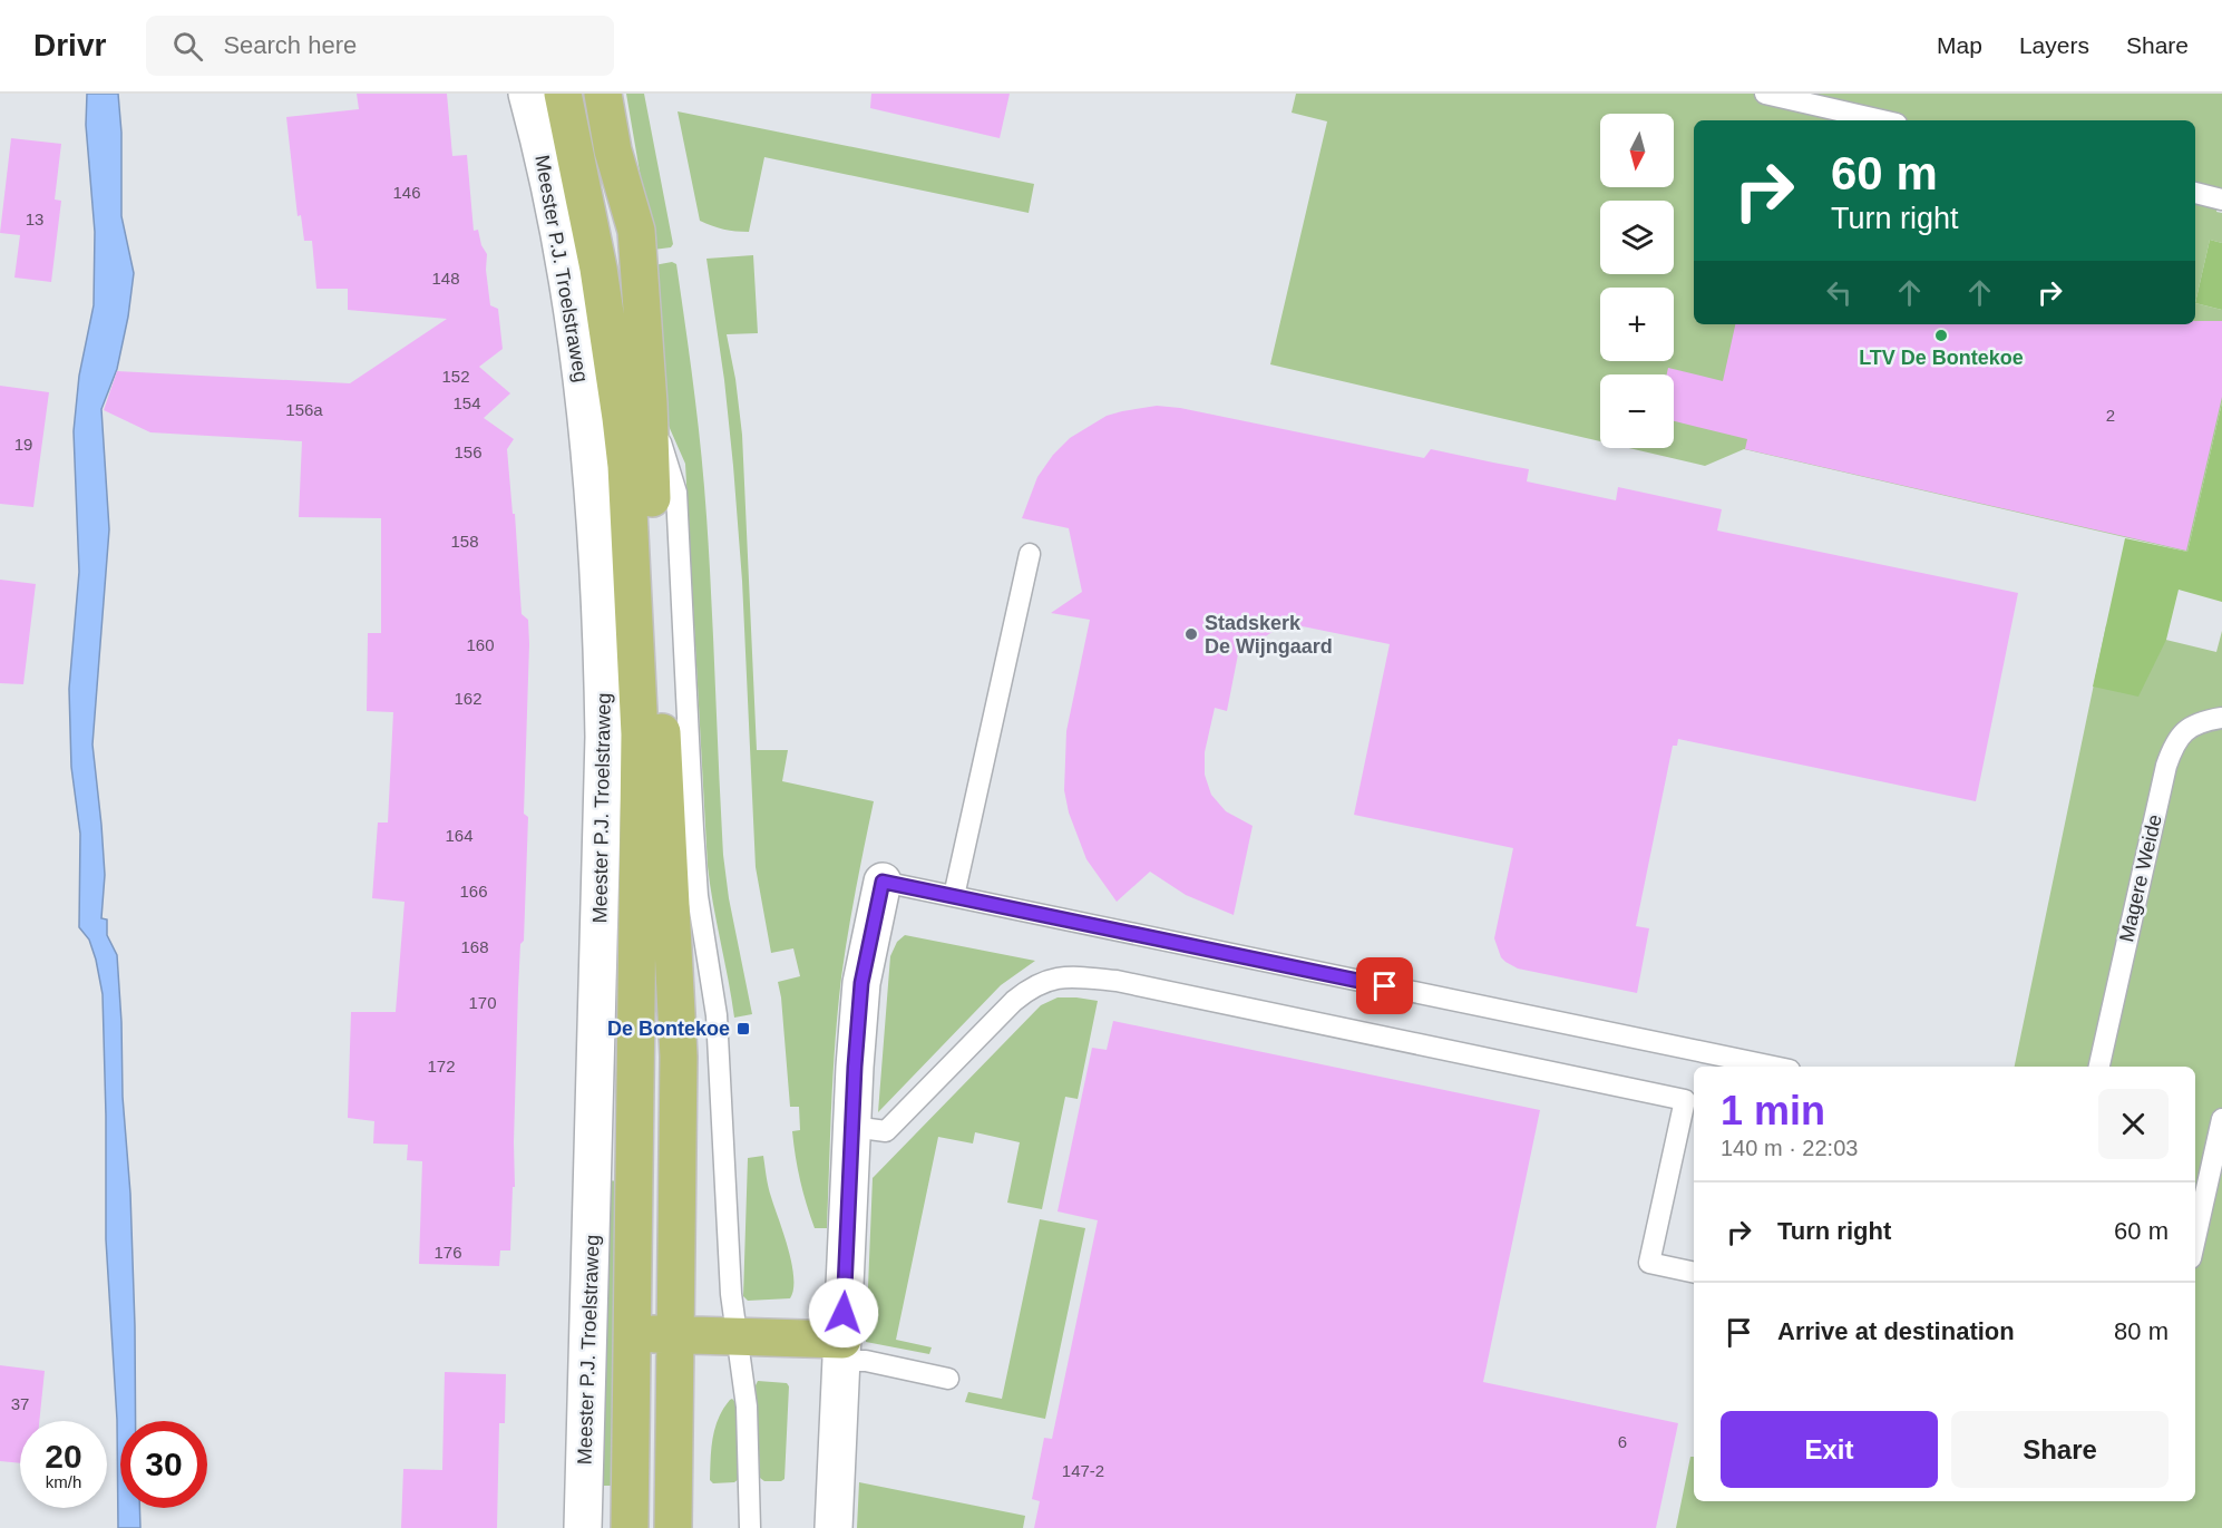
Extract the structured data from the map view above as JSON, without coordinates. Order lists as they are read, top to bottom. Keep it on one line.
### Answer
{"streets":{"main road":["Meester P.J. Troelstraweg"],"lane":["Magere Weide"]},"places":{"other":["LTV De Bontekoe","Stadskerk De Wijngaard"],"transit":["De Bontekoe"]},"house_numbers":["146","13","148","152","154","156a","2","19","156","158","160","162","164","166","168","170","172","176","37","6","147-2"],"north":"bottom","page":{"header":"Drivr","search":"Search here","nav":["Map","Layers","Share"],"map_buttons":["+","−"],"turn":["60 m","Turn right"],"heading":["1 min","140 m · 22:03"],"list":[{"name":"Turn right","value":"60 m"},{"name":"Arrive at destination","value":"80 m"}],"buttons":["Exit","Share"],"speed":"20 km/h","limit":"30"}}
